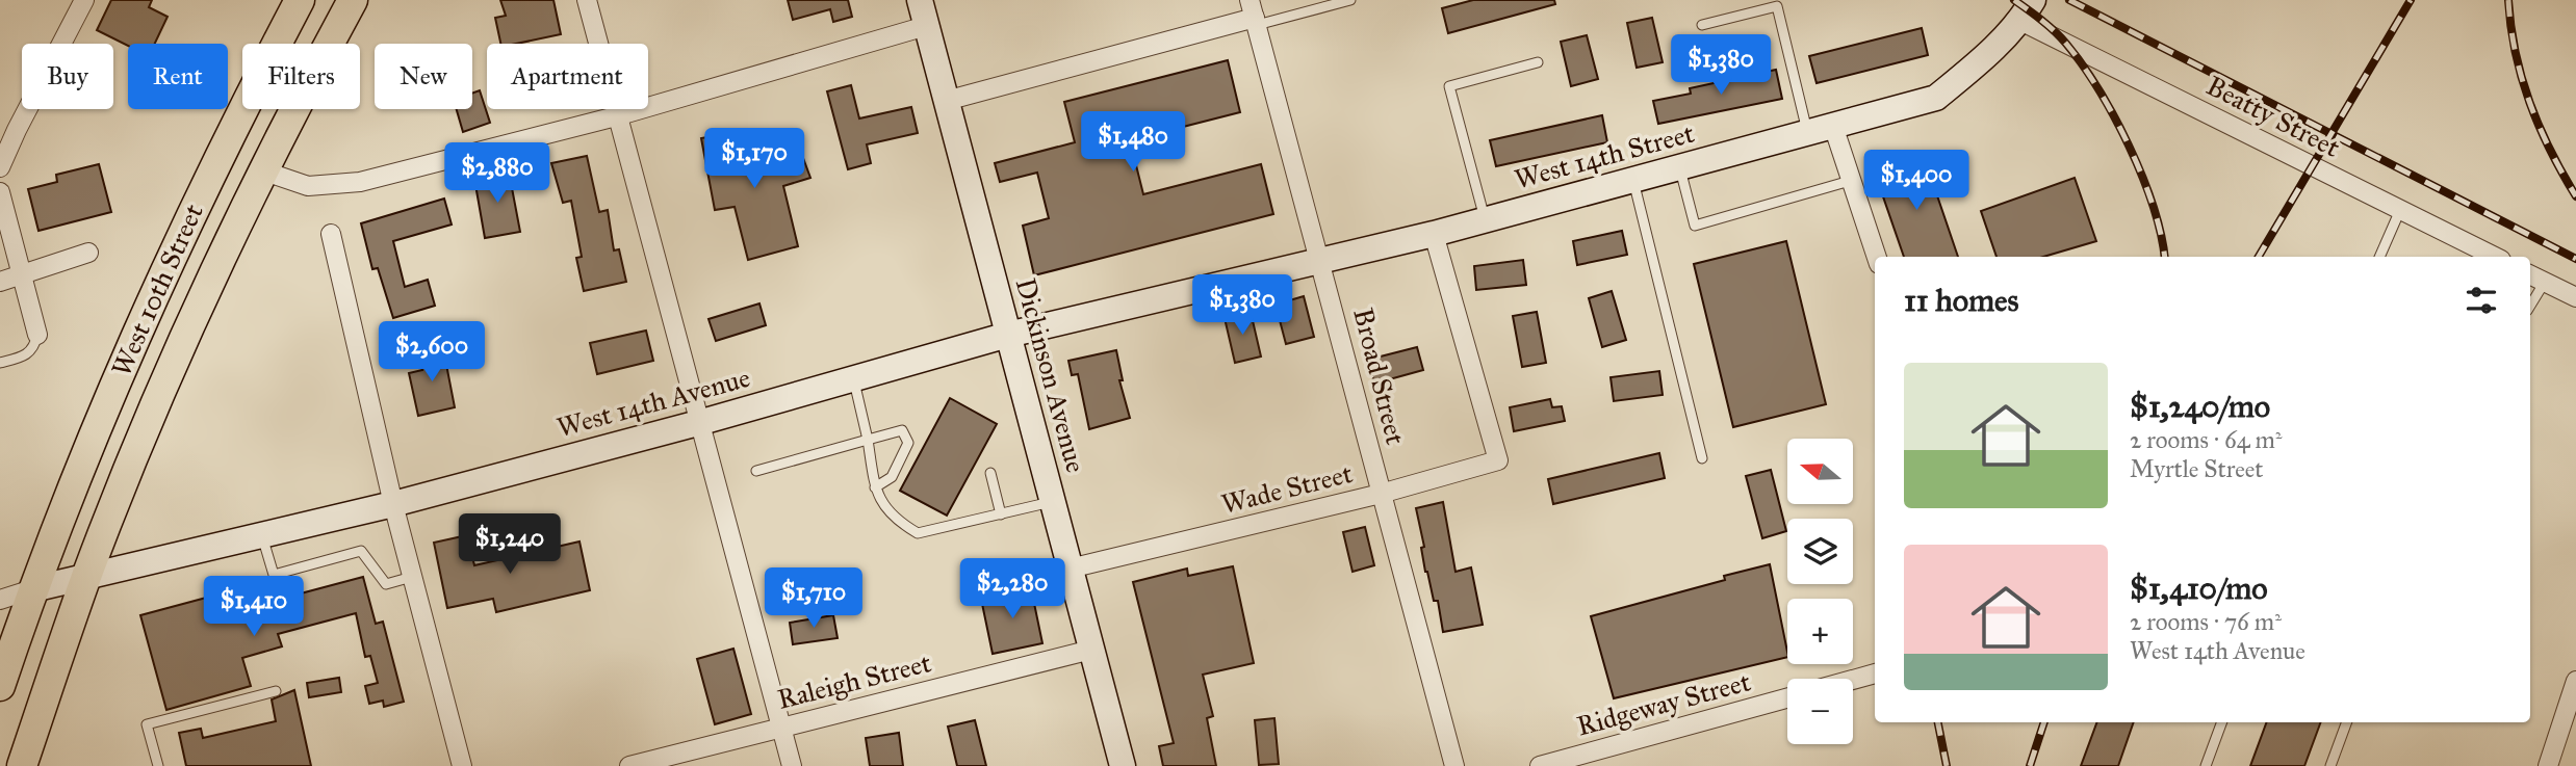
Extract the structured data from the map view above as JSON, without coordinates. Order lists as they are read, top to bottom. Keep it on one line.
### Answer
{"streets":{"main road":["West 14th Street","West 10th Street","Dickinson Avenue","West 14th Avenue"],"street":["Beatty Street","Broad Street","Wade Street","Raleigh Street","Ridgeway Street"]},"crossings":[["Beatty Street","West 14th Street"],["West 14th Street","Broad Street"],["West 14th Street","West 14th Avenue"],["West 14th Street","Wade Street"],["West 10th Street","West 14th Avenue"],["Dickinson Avenue","West 14th Avenue"],["Dickinson Avenue","Wade Street"],["Dickinson Avenue","Raleigh Street"],["Broad Street","West 14th Avenue"],["Broad Street","Wade Street"]],"north":"left","page":{"price":["$1,380","$1,480","$1,170","$2,880","$1,400","$1,380","$2,600","$1,240","$2,280","$1,710","$1,410"],"chip":["Buy","Rent","Filters","New","Apartment"],"heading":"11 homes","list":[{"name":"$1,240/mo","note":"2 rooms · 64 m² · Myrtle Street"},{"name":"$1,410/mo","note":"2 rooms · 76 m² · West 14th Avenue"}],"map_buttons":["+","−"]}}
